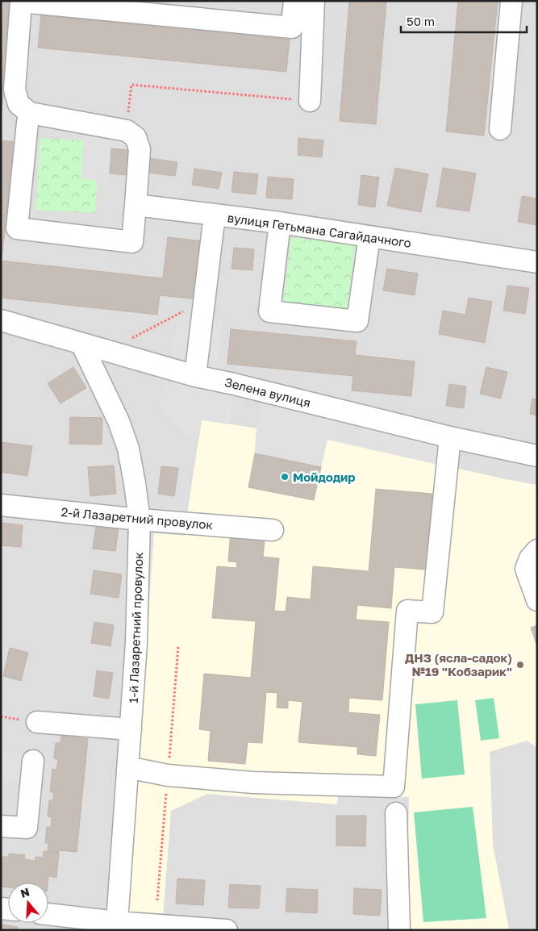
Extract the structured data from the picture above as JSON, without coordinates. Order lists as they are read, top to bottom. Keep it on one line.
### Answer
{"streets":{"street":["вулиця Гетьмана Сагайдачного","Зелена вулиця","2-й Лазаретний провулок","1-й Лазаретний провулок"]},"crossings":[["вулиця Гетьмана Сагайдачного","Зелена вулиця"],["Зелена вулиця","1-й Лазаретний провулок"],["2-й Лазаретний провулок","1-й Лазаретний провулок"]],"places":["Мойдодир","ДНЗ (ясла-садок) №19 \"Кобзарик\""],"scale_bar":"50 m","north":"top"}
